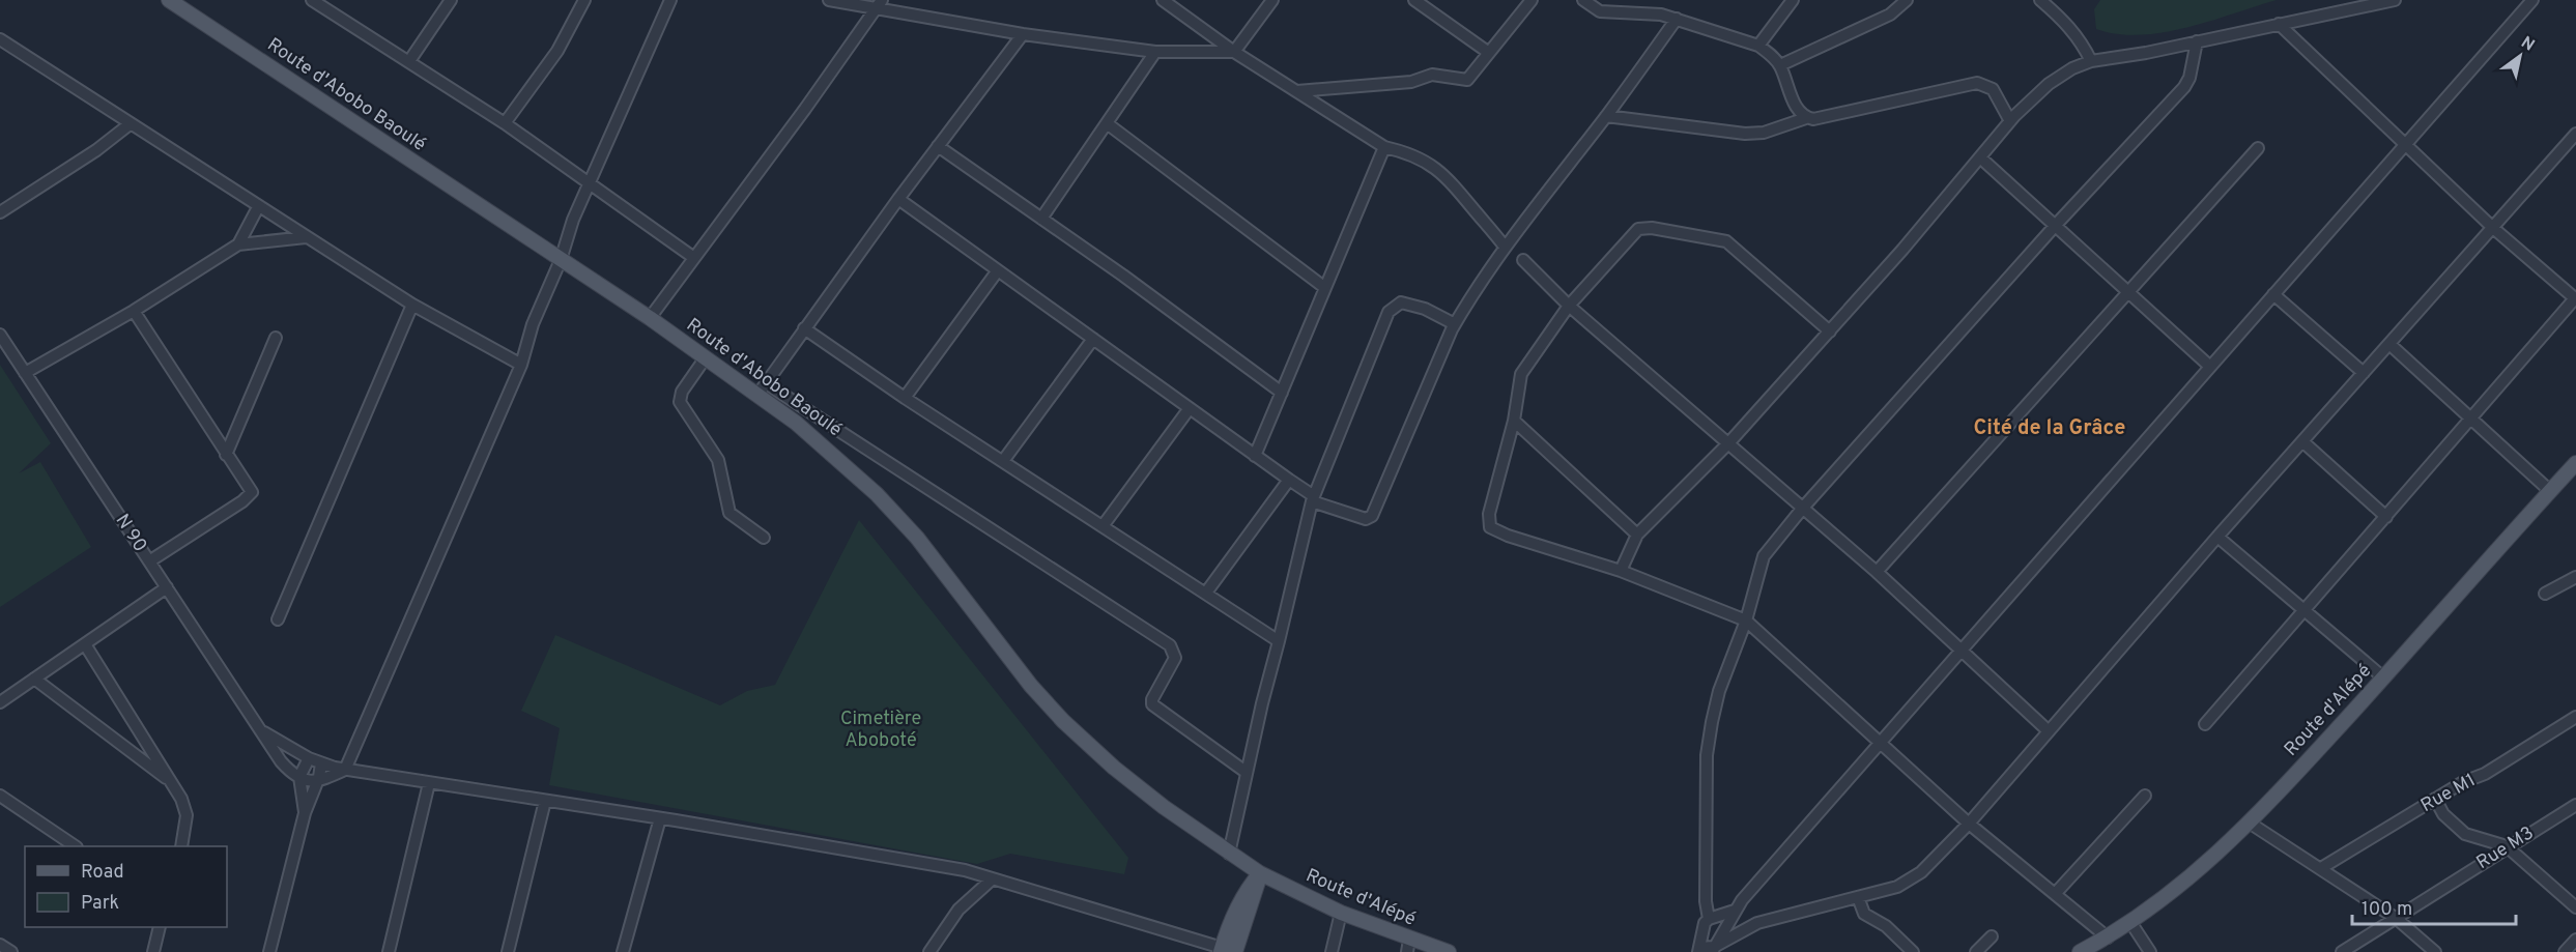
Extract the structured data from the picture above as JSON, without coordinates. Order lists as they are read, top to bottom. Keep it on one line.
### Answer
{"streets":{"main road":["Route d'Abobo Baoulé","Route d'Alépé"],"street":["N 90","Rue M1","Rue M3"]},"crossings":[["Route d'Abobo Baoulé","Route d'Alépé"]],"districts":["Cité de la Grâce"],"parks":["Cimetière Aboboté"],"legend":["Road","Park"],"scale_bar":"100 m","north":"top right"}
